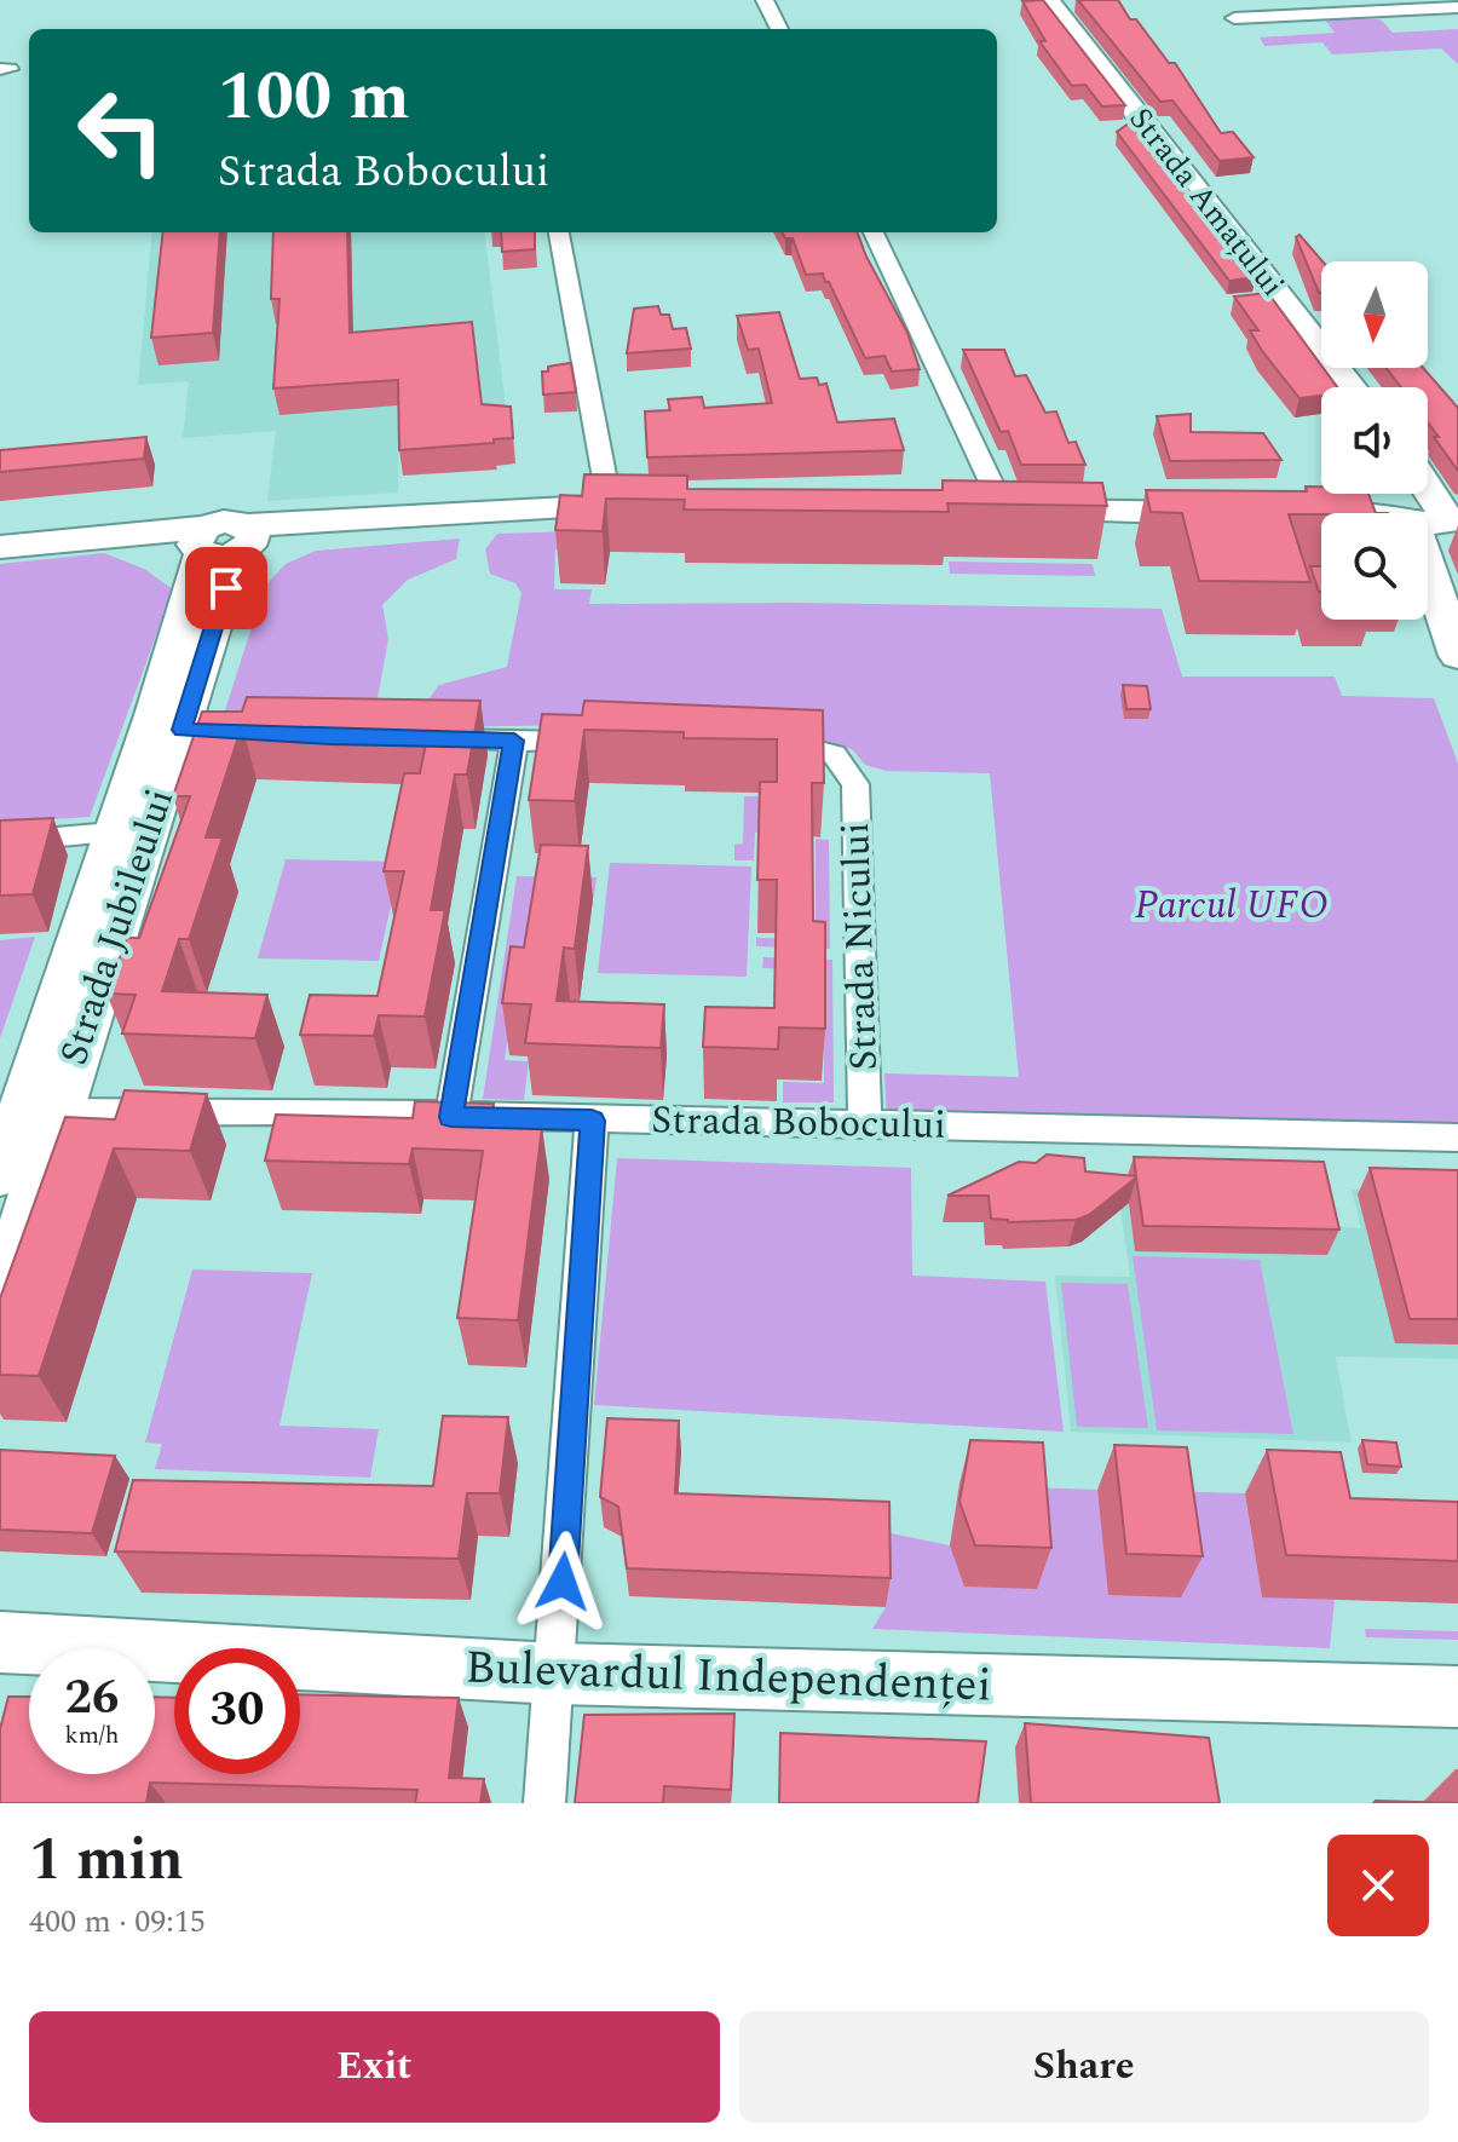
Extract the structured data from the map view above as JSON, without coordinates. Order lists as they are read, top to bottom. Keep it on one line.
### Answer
{"streets":{"street":["Strada Amațului","Strada Jubileului","Strada Nicului","Strada Bobocului","Bulevardul Independenței"]},"crossings":[["Strada Jubileului","Strada Bobocului"],["Strada Nicului","Strada Bobocului"]],"parks":["Parcul UFO"],"north":"bottom","page":{"turn":["100 m","Strada Bobocului"],"speed":"26 km/h","limit":"30","heading":["1 min","400 m · 09:15"],"buttons":["Exit","Share"]}}
